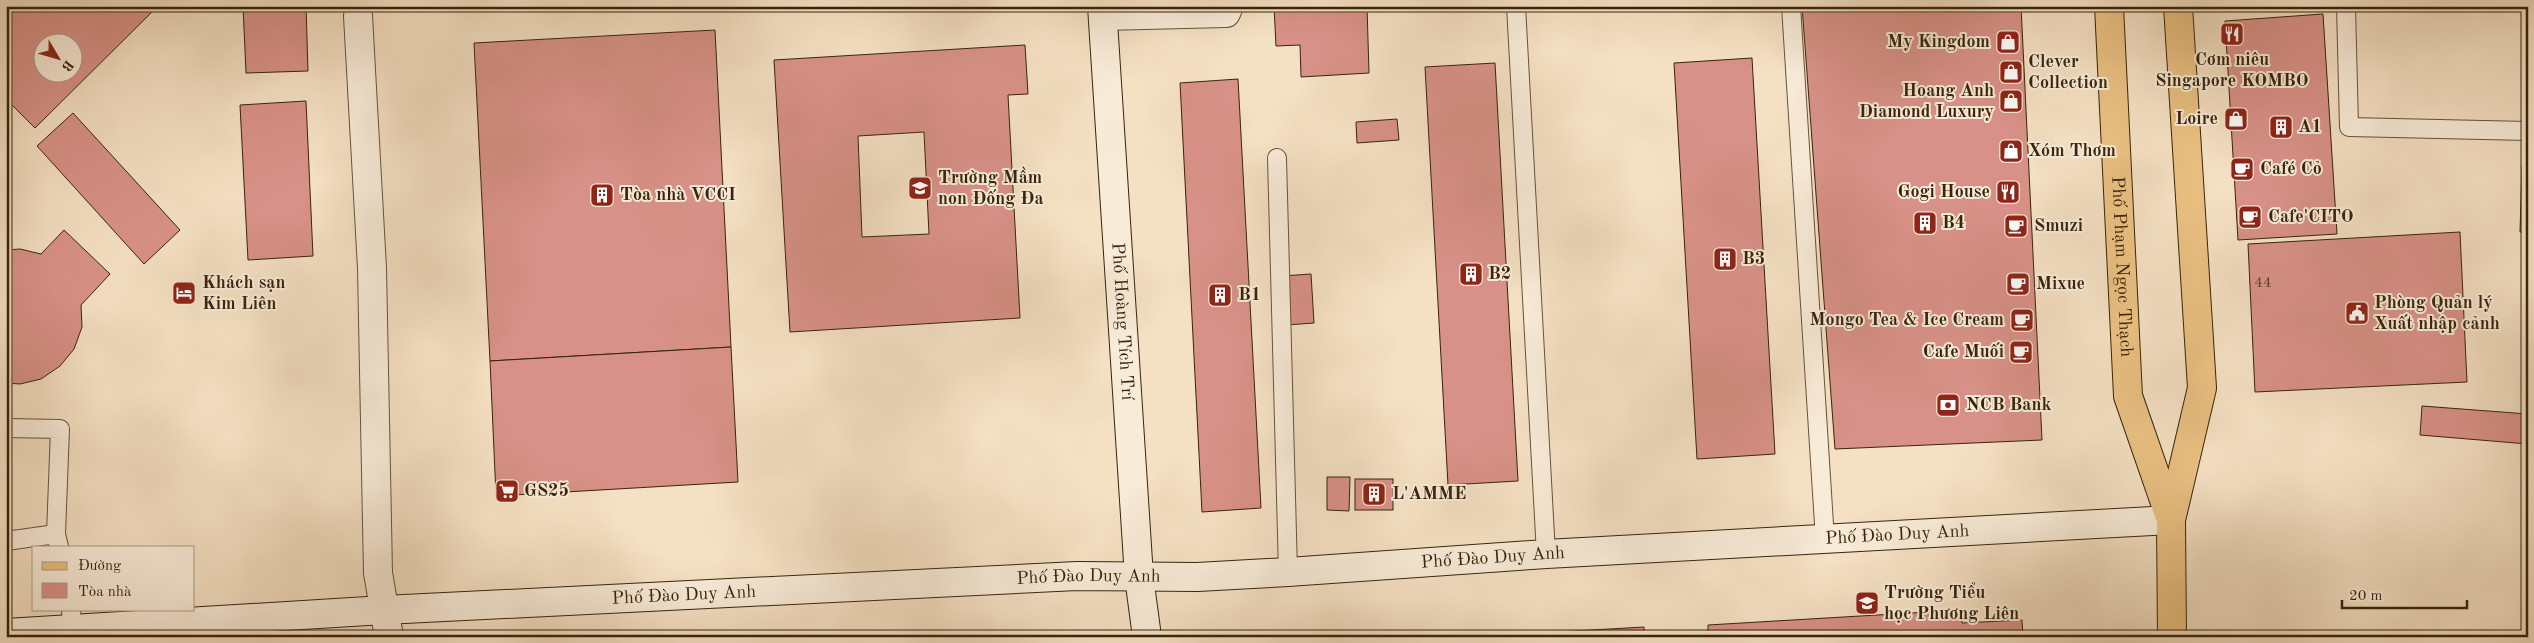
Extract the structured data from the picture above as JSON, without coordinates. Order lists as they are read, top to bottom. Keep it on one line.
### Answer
{"streets":{"main road":["Phố Phạm Ngọc Thạch"],"street":["Phố Hoàng Tích Trí","Phố Đào Duy Anh"]},"crossings":[["Phố Phạm Ngọc Thạch","Phố Đào Duy Anh"],["Phố Hoàng Tích Trí","Phố Đào Duy Anh"]],"places":{"restaurant":["Cơm niêu Singapore KOMBO","Gogi House"],"shop":["My Kingdom","Clever Collection","Hoang Anh Diamond Luxury","Loire","Xóm Thơm"],"building":["A1","Tòa nhà VCCI","B4","B3","B2","B1","L'AMME"],"cafe":["Café Cỏ","Cafe'CITO","Smuzi","Mixue","Mongo Tea & Ice Cream","Cafe Muối"],"school or university":["Trường Mầm non Đống Đa","Trường Tiểu học Phương Liên"],"hotel":["Khách sạn Kim Liên"],"public building":["Phòng Quản lý Xuất nhập cảnh"],"bank":["NCB Bank"],"supermarket":["GS25"]},"house_numbers":["44"],"legend":["Đường","Tòa nhà"],"scale_bar":"20 m","north":"bottom right"}
